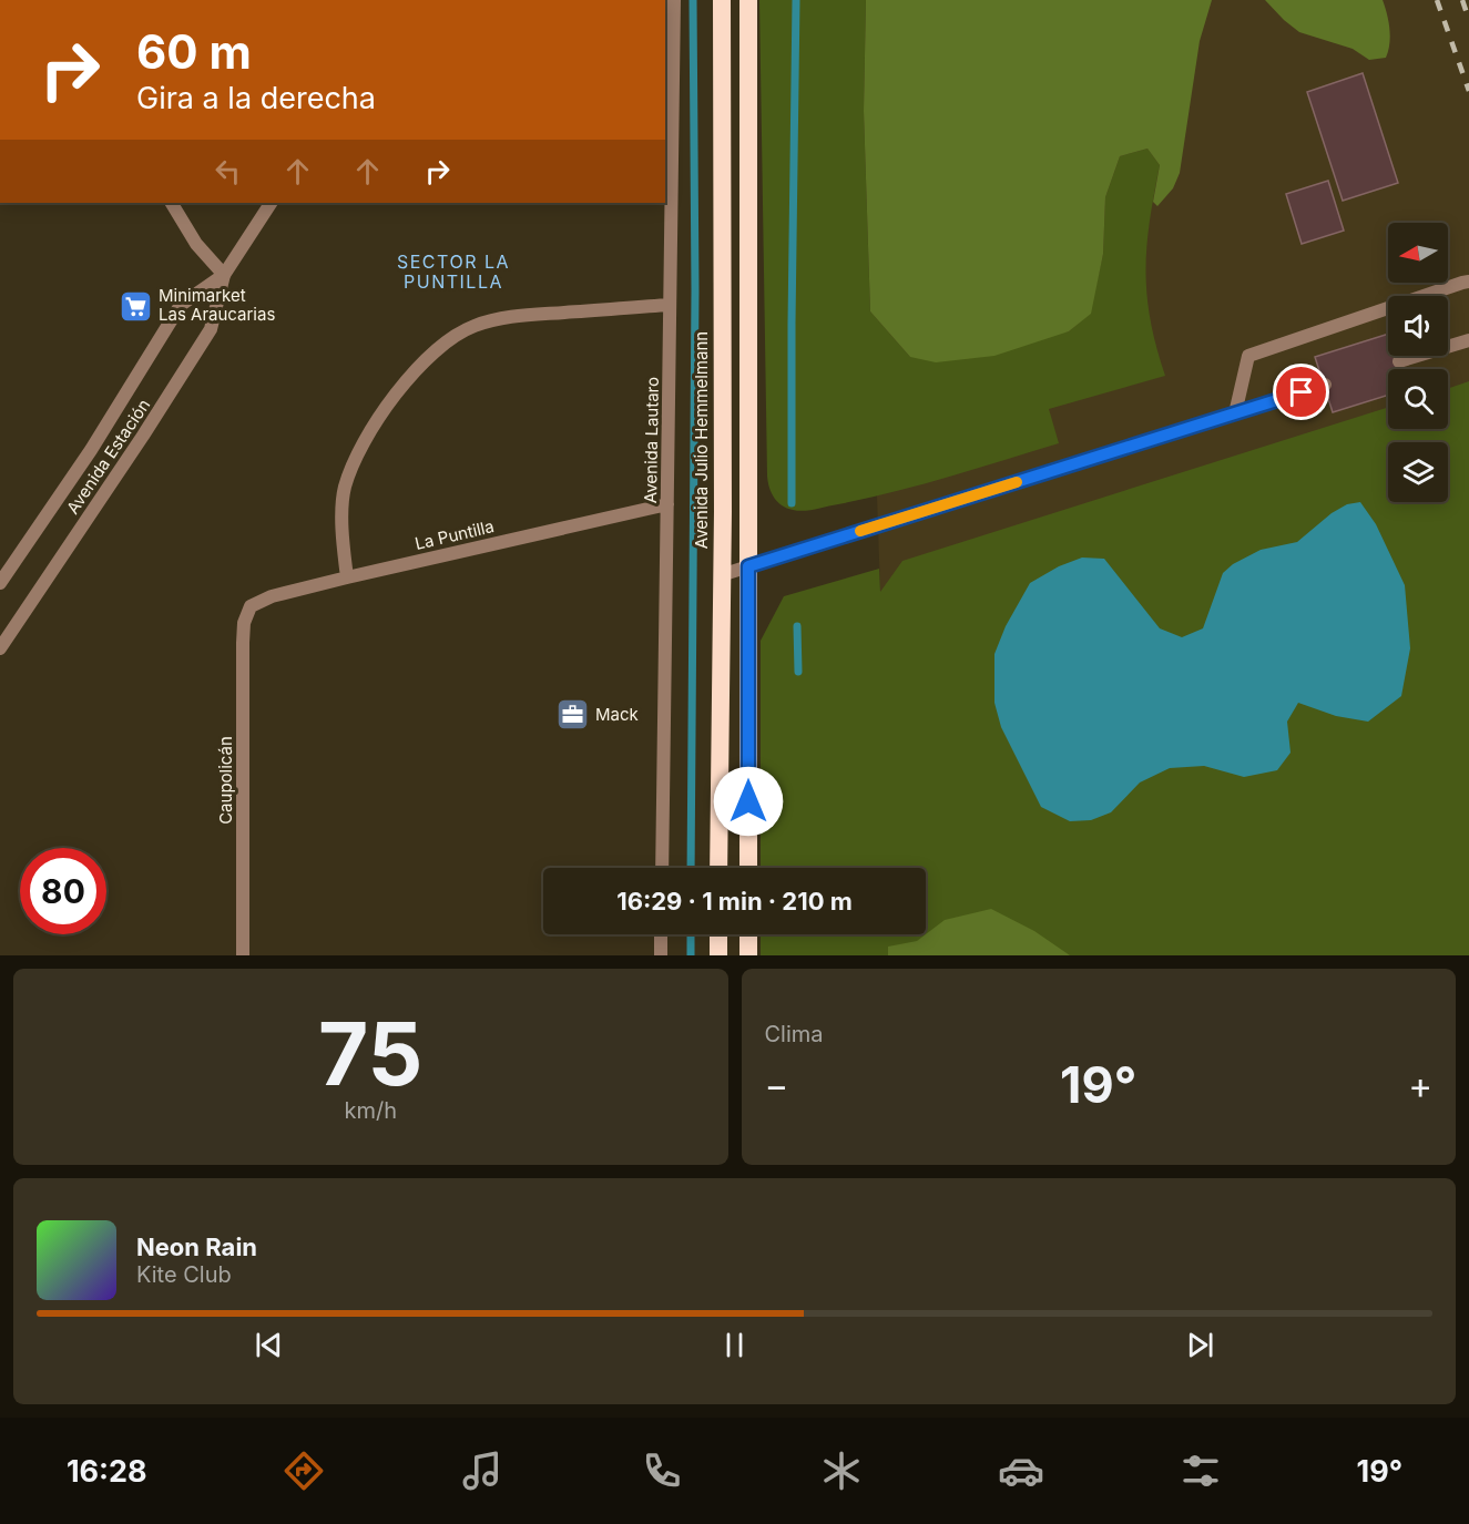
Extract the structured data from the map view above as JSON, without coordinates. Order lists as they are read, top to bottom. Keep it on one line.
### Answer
{"streets":{"highway":["Avenida Julio Hemmelmann"],"street":["Avenida Lautaro","Avenida Estación","La Puntilla","Caupolicán"]},"crossings":[["Avenida Lautaro","La Puntilla"],["La Puntilla","Caupolicán"]],"districts":["SECTOR LA PUNTILLA"],"places":{"supermarket":["Minimarket Las Araucarias"],"office":["Mack"]},"north":"left","page":{"turn":["60 m","Gira a la derecha"],"limit":"80","trip":"16:29 · 1 min · 210 m","tile":[["75","km/h"],"Clima"],"heat":["−","19°","+"],"song":["Neon Rain","Kite Club"],"tabs":["16:28","19°"]}}
